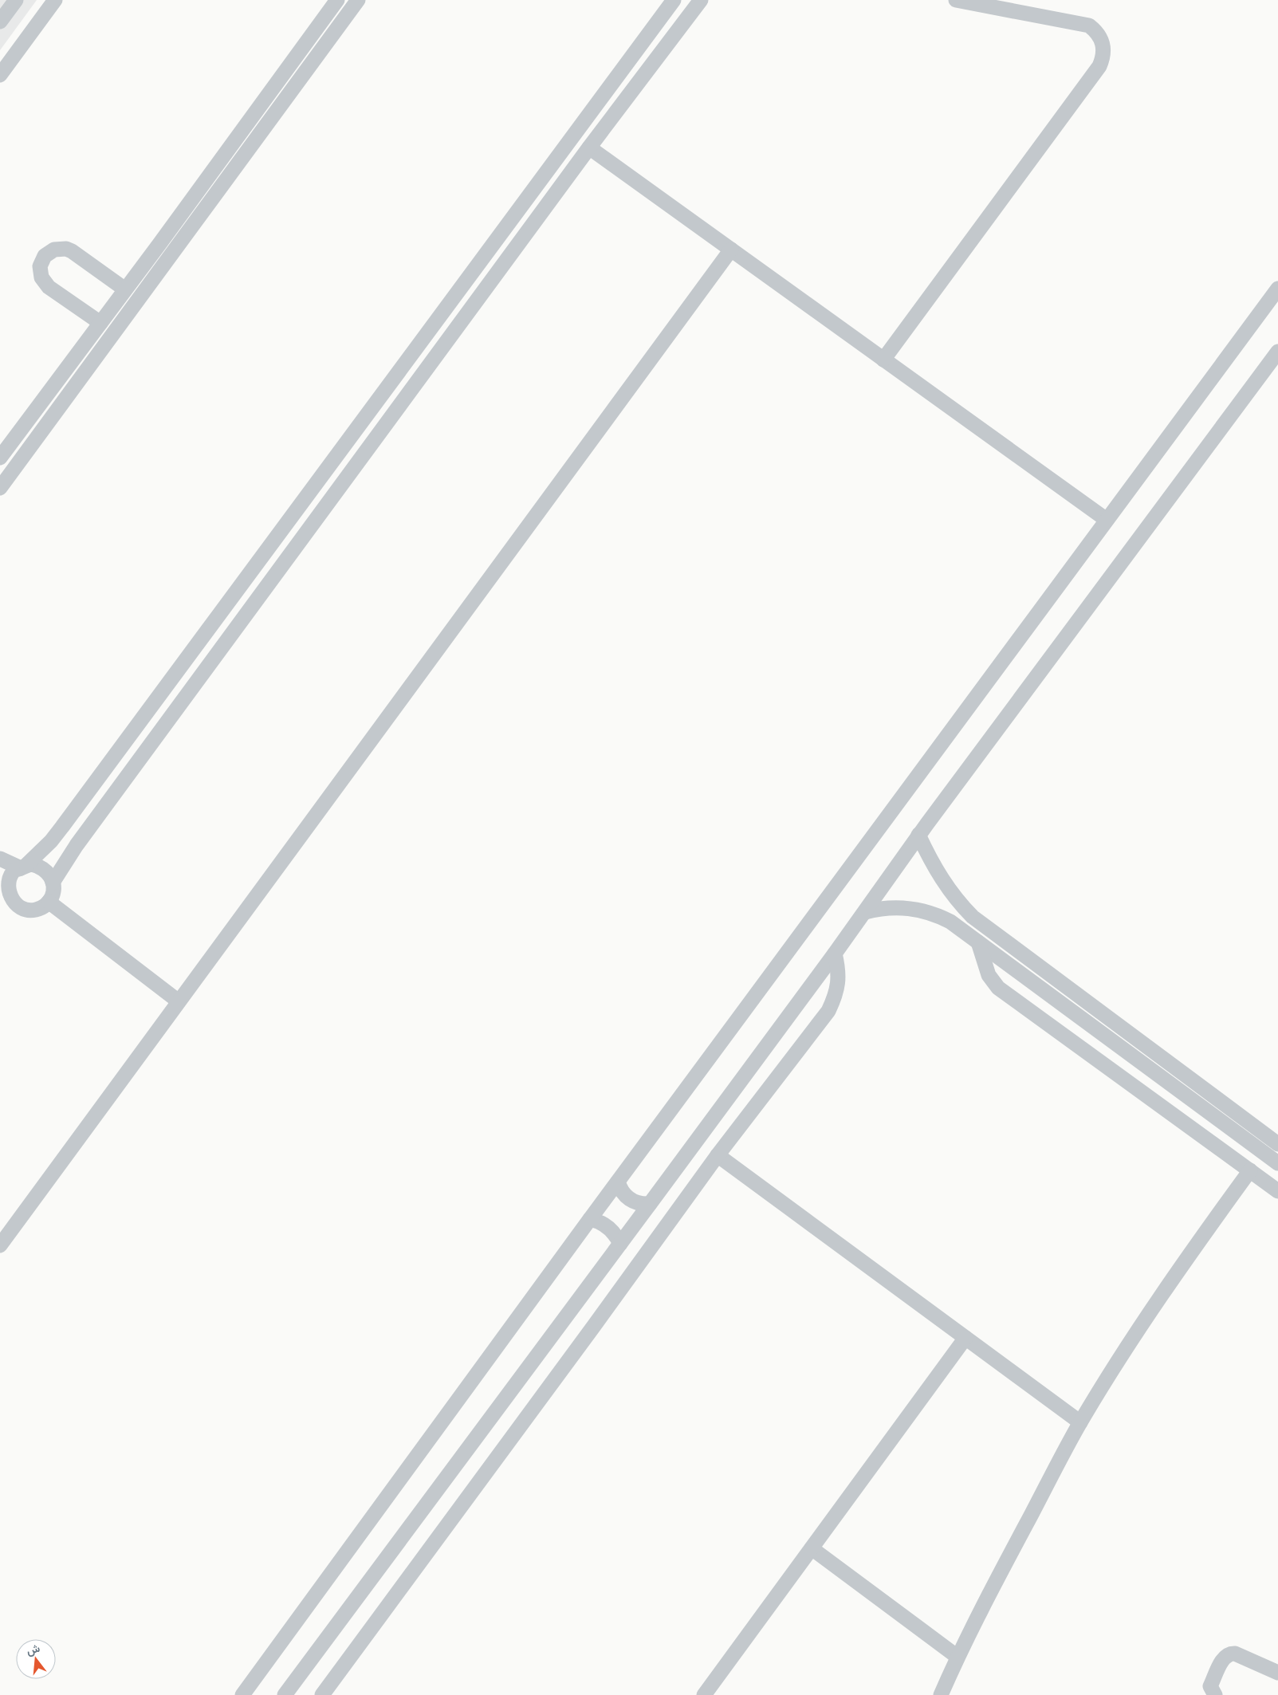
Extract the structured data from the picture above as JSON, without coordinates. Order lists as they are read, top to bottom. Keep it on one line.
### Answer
{"north":"top"}
